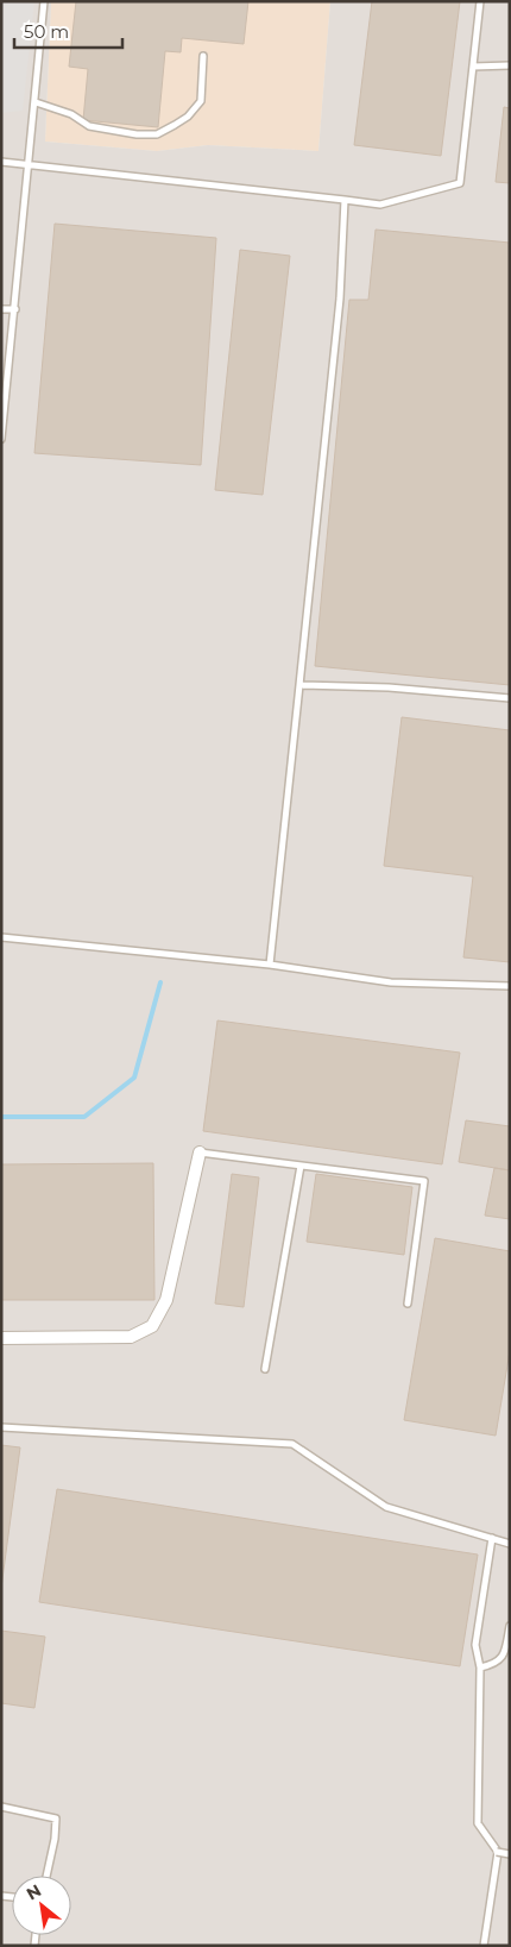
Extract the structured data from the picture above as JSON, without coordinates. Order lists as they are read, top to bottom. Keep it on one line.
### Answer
{"scale_bar":"50 m","north":"top left"}
